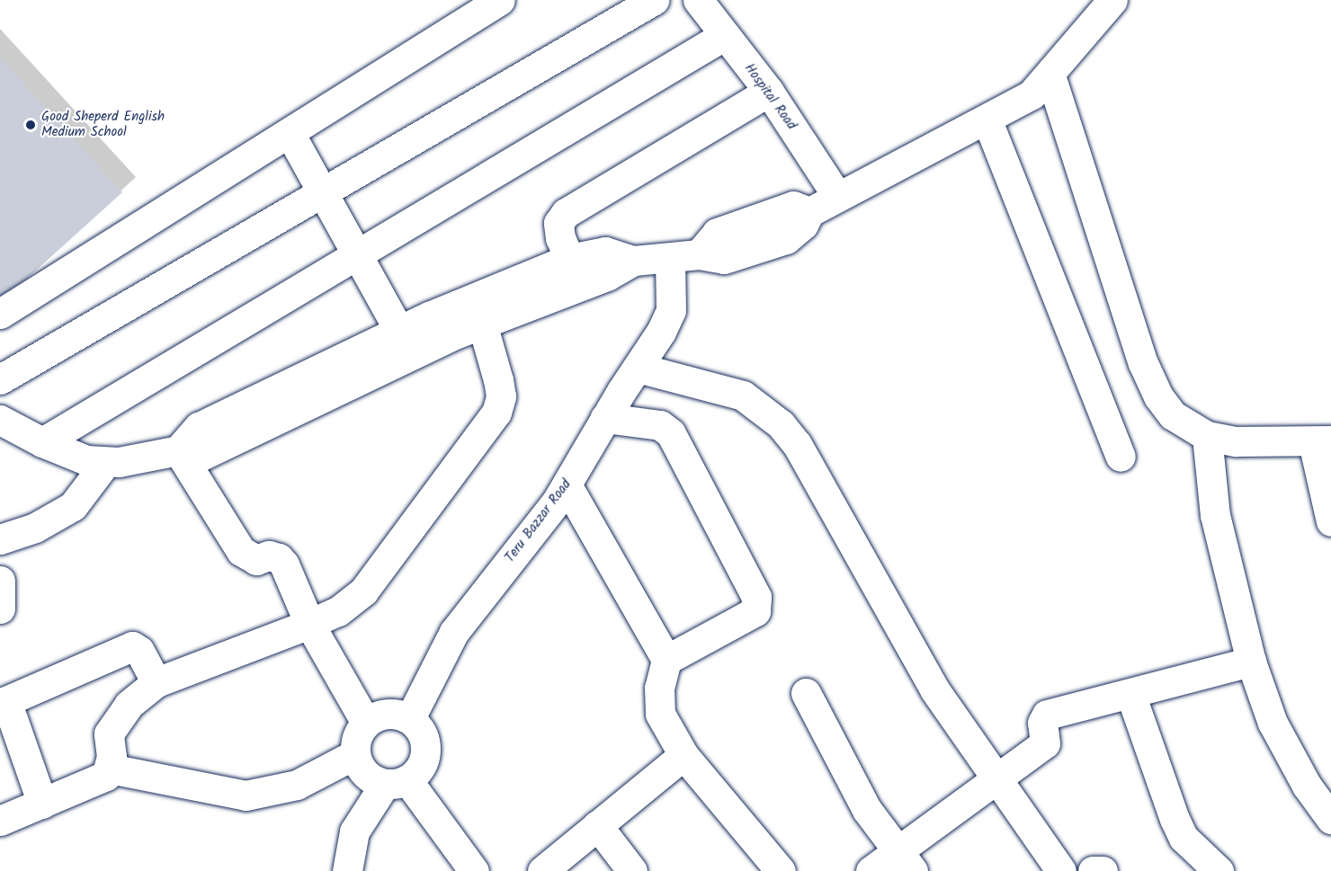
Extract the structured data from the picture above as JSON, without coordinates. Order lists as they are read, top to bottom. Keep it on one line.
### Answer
{"streets":{"street":["Hospital Road","Teru Bazzar Road"]},"places":["Good Sheperd English Medium School"]}
